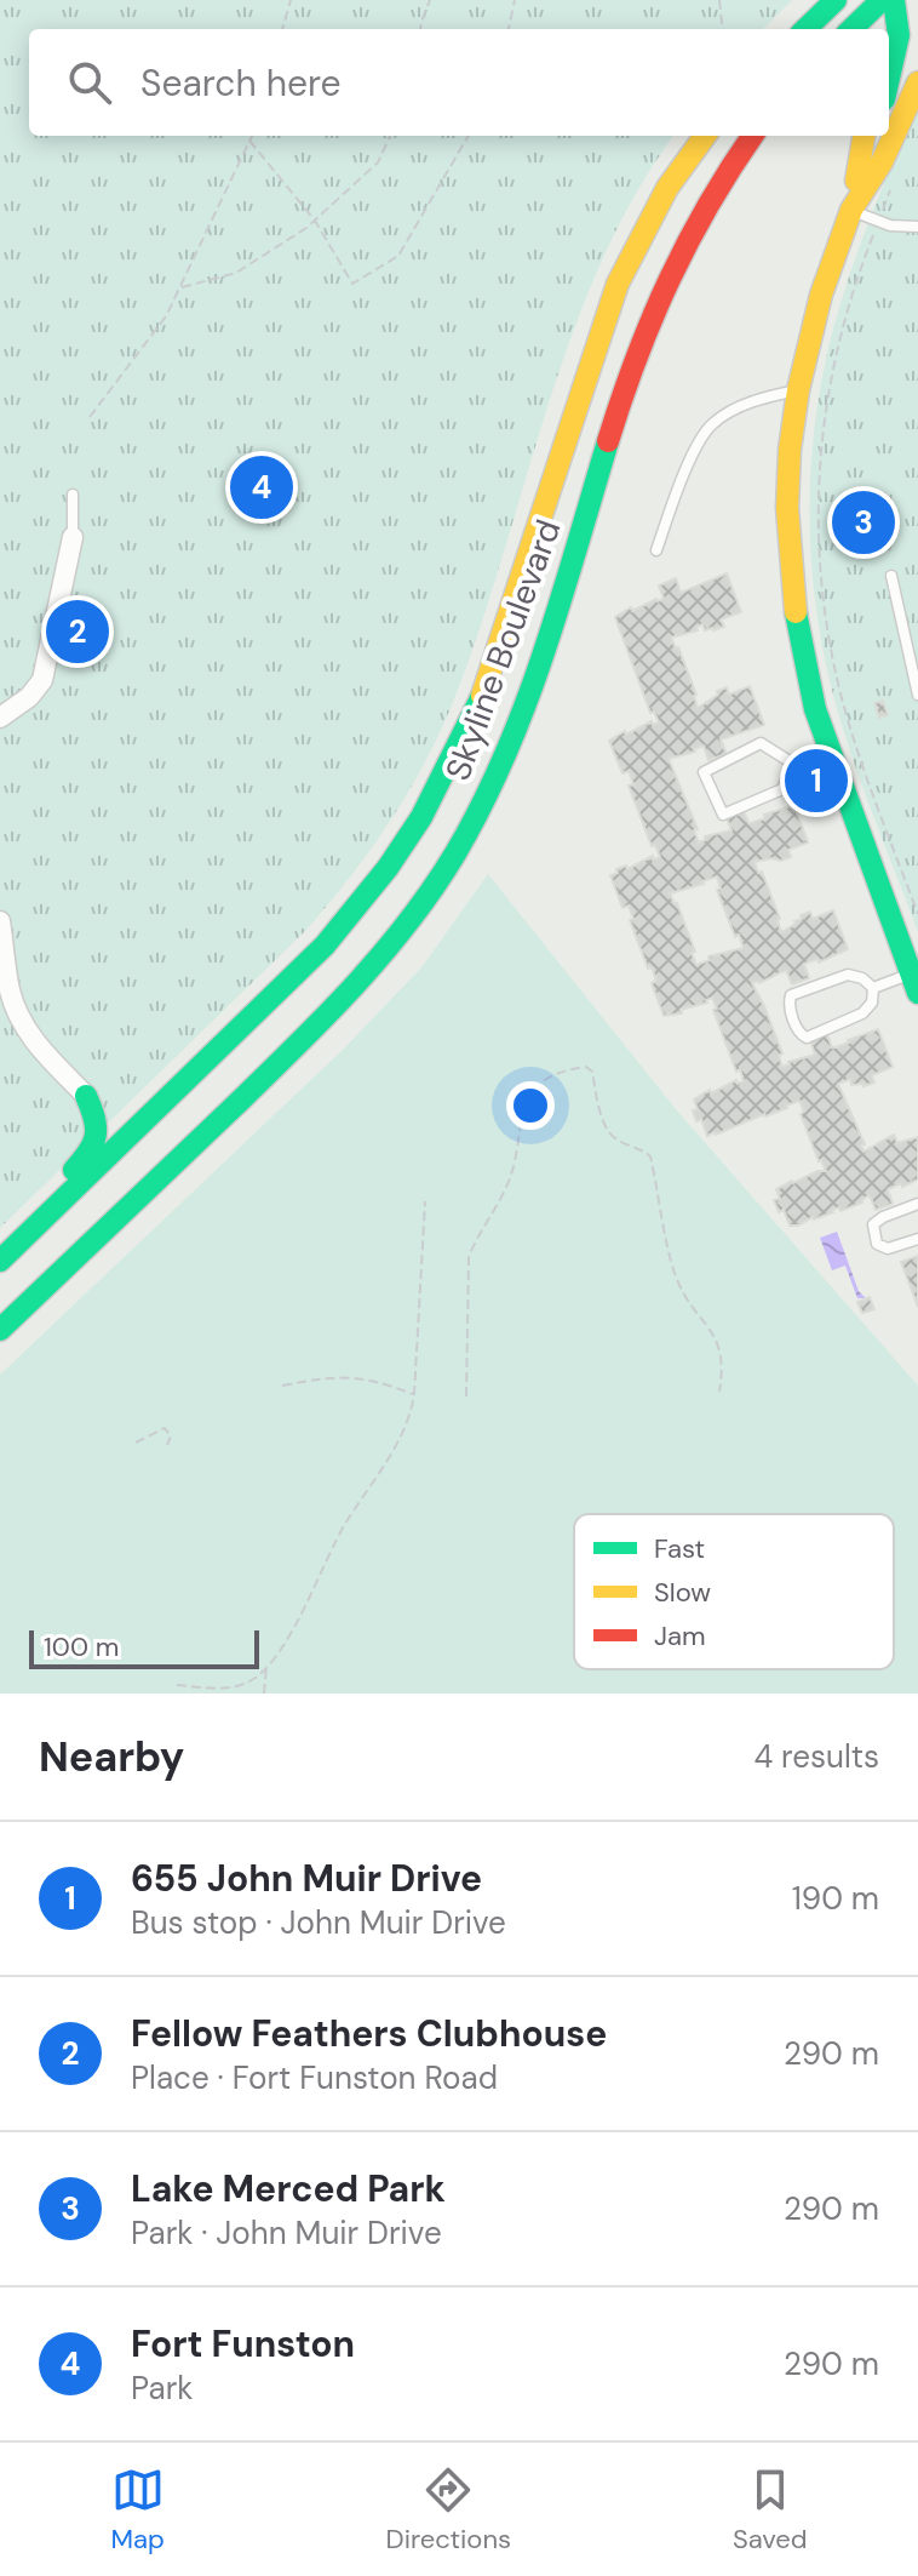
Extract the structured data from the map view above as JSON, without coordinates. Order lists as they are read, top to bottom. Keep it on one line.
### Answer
{"streets":{"main road":["Skyline Boulevard"]},"legend":["Fast","Slow","Jam"],"scale_bar":"100 m","page":{"search":"Search here","pins":["4","3","2","1"],"scale":"100 m","heading":["Nearby","4 results"],"list":[{"mark":"1","name":"655 John Muir Drive","note":"Bus stop · John Muir Drive","value":"190 m"},{"mark":"2","name":"Fellow Feathers Clubhouse","note":"Place · Fort Funston Road","value":"290 m"},{"mark":"3","name":"Lake Merced Park","note":"Park · John Muir Drive","value":"290 m"},{"mark":"4","name":"Fort Funston","note":"Park","value":"290 m"}],"nav":["Map","Directions","Saved"]}}
